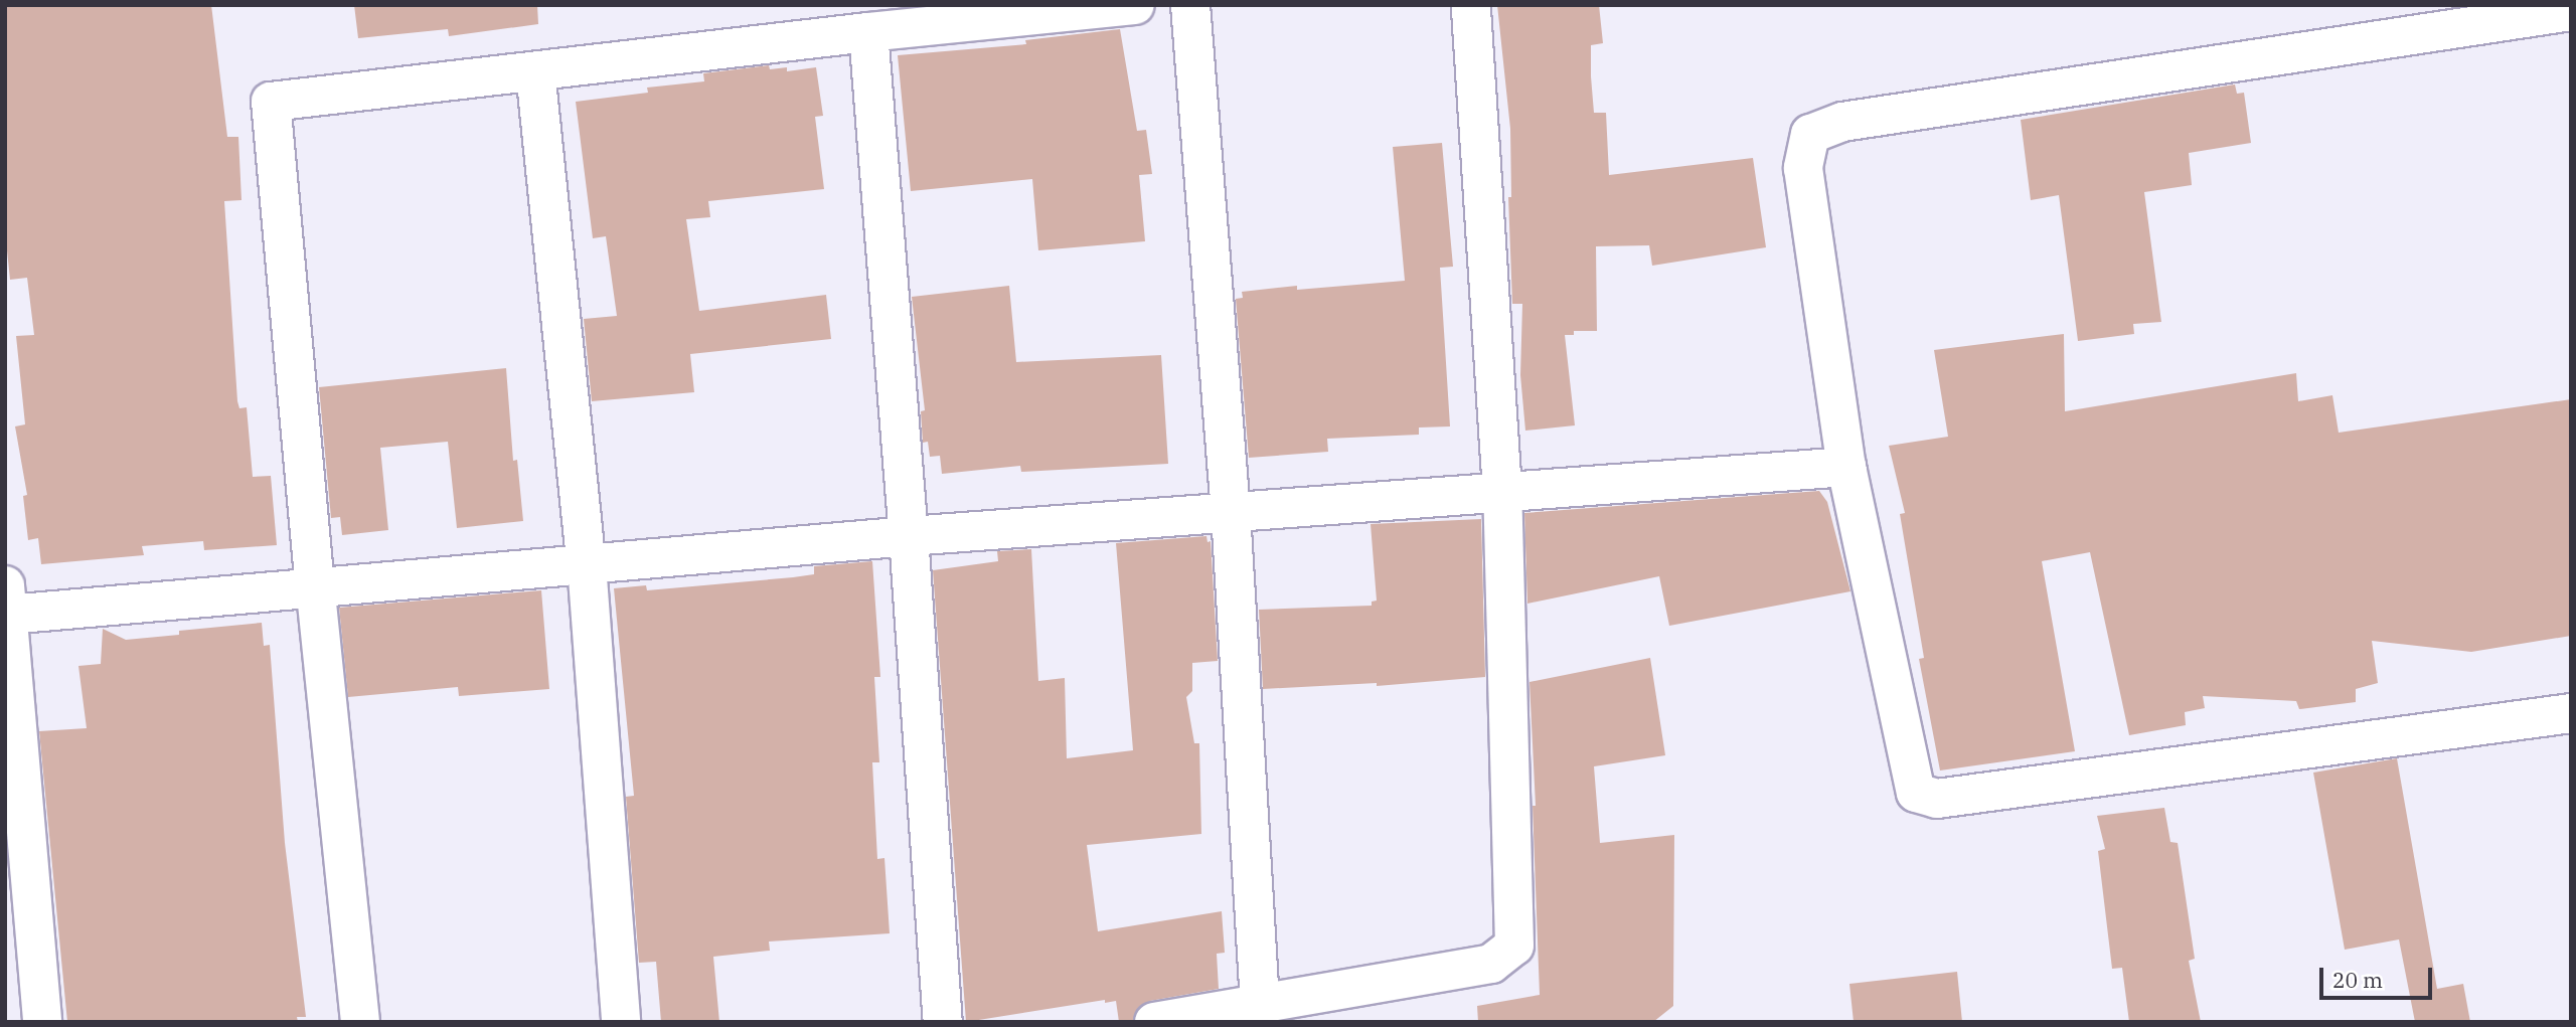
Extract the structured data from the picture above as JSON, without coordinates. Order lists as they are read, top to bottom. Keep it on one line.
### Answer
{"scale_bar":"20 m"}
